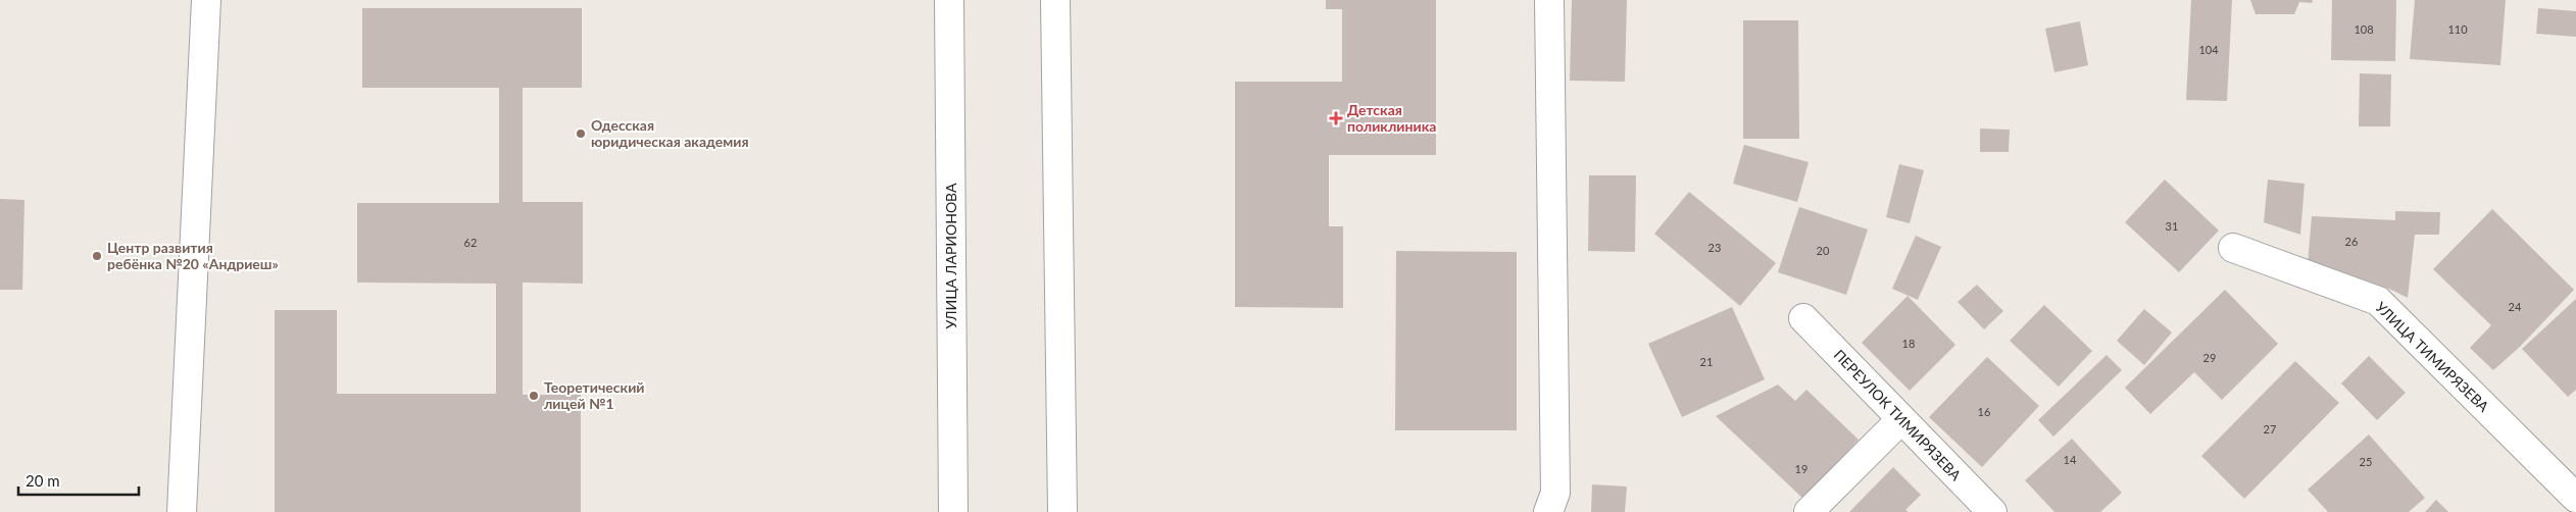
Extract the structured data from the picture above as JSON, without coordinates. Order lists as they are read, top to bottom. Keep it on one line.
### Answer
{"streets":{"street":["УЛИЦА ЛАРИОНОВА","УЛИЦА ТИМИРЯЗЕВА","ПЕРЕУЛОК ТИМИРЯЗЕВА"]},"places":{"health":["Детская поликлиника"],"other":["Одесская юридическая академия","Центр развития ребёнка №20 «Андриеш»","Теоретический лицей №1"]},"house_numbers":["108","110","104","31","26","62","23","20","24","18","29","21","16","27","14","25","19"],"scale_bar":"20 m"}
